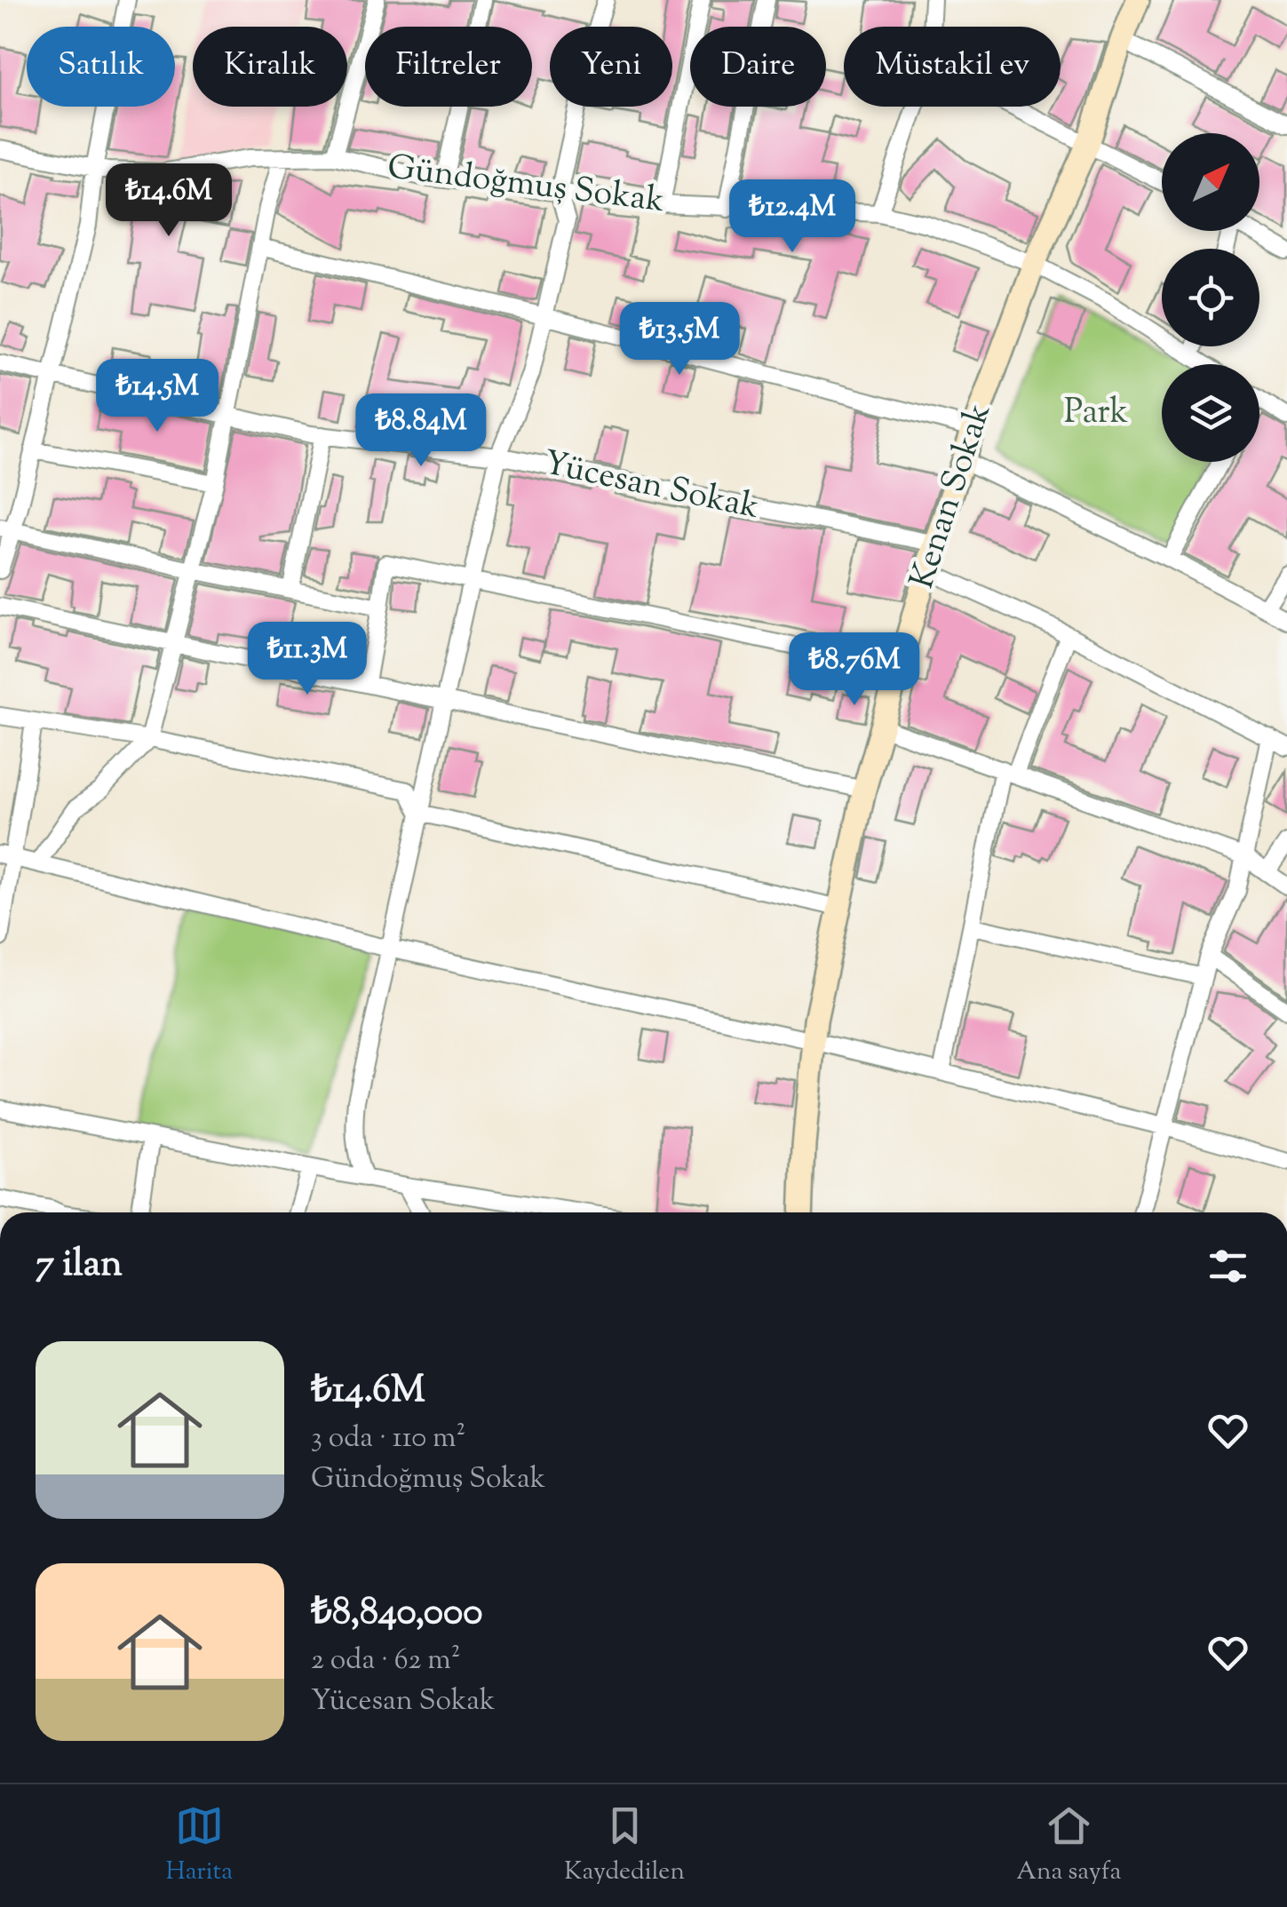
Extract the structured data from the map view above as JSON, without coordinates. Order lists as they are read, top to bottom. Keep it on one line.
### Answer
{"streets":{"street":["Gündoğmuş Sokak","Yücesan Sokak","Kenan Sokak"]},"crossings":[["Gündoğmuş Sokak","Kenan Sokak"],["Yücesan Sokak","Kenan Sokak"]],"parks":["Park"],"north":"top right","page":{"chip":["Satılık","Kiralık","Filtreler","Yeni","Daire","Müstakil ev"],"price":["₺14.6M","₺12.4M","₺13.5M","₺14.5M","₺8.84M","₺11.3M","₺8.76M"],"heading":"7 ilan","list":[{"name":"₺14.6M","note":"3 oda · 110 m² · Gündoğmuş Sokak"},{"name":"₺8,840,000","note":"2 oda · 62 m² · Yücesan Sokak"}],"tabs":["Harita","Kaydedilen","Ana sayfa"]}}
